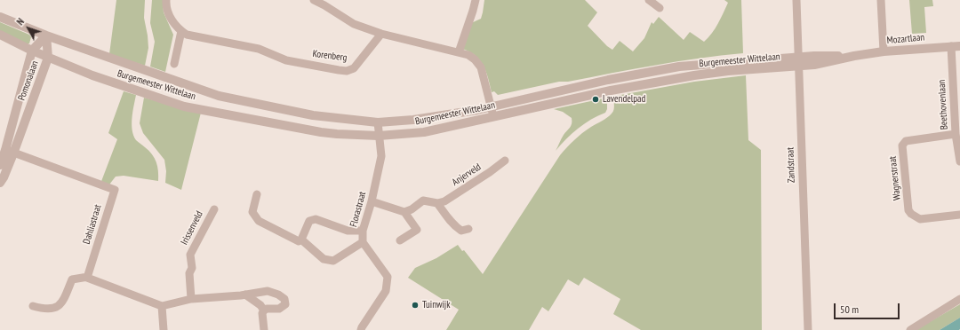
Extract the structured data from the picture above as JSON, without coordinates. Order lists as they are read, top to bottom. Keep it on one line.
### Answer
{"streets":{"street":["Mozartlaan","Korenberg","Burgemeester Wittelaan","Pomonalaan","Beethovenlaan","Zandstraat","Anjerveld","Wagnerstraat","Florastraat","Dahliastraat","Irissenveld"]},"crossings":[["Mozartlaan","Burgemeester Wittelaan"],["Mozartlaan","Beethovenlaan"],["Mozartlaan","Zandstraat"],["Burgemeester Wittelaan","Pomonalaan"],["Burgemeester Wittelaan","Zandstraat"],["Burgemeester Wittelaan","Florastraat"],["Pomonalaan","Dahliastraat"],["Beethovenlaan","Wagnerstraat"]],"places":["Lavendelpad","Tuinwijk"],"scale_bar":"50 m","north":"top left"}
